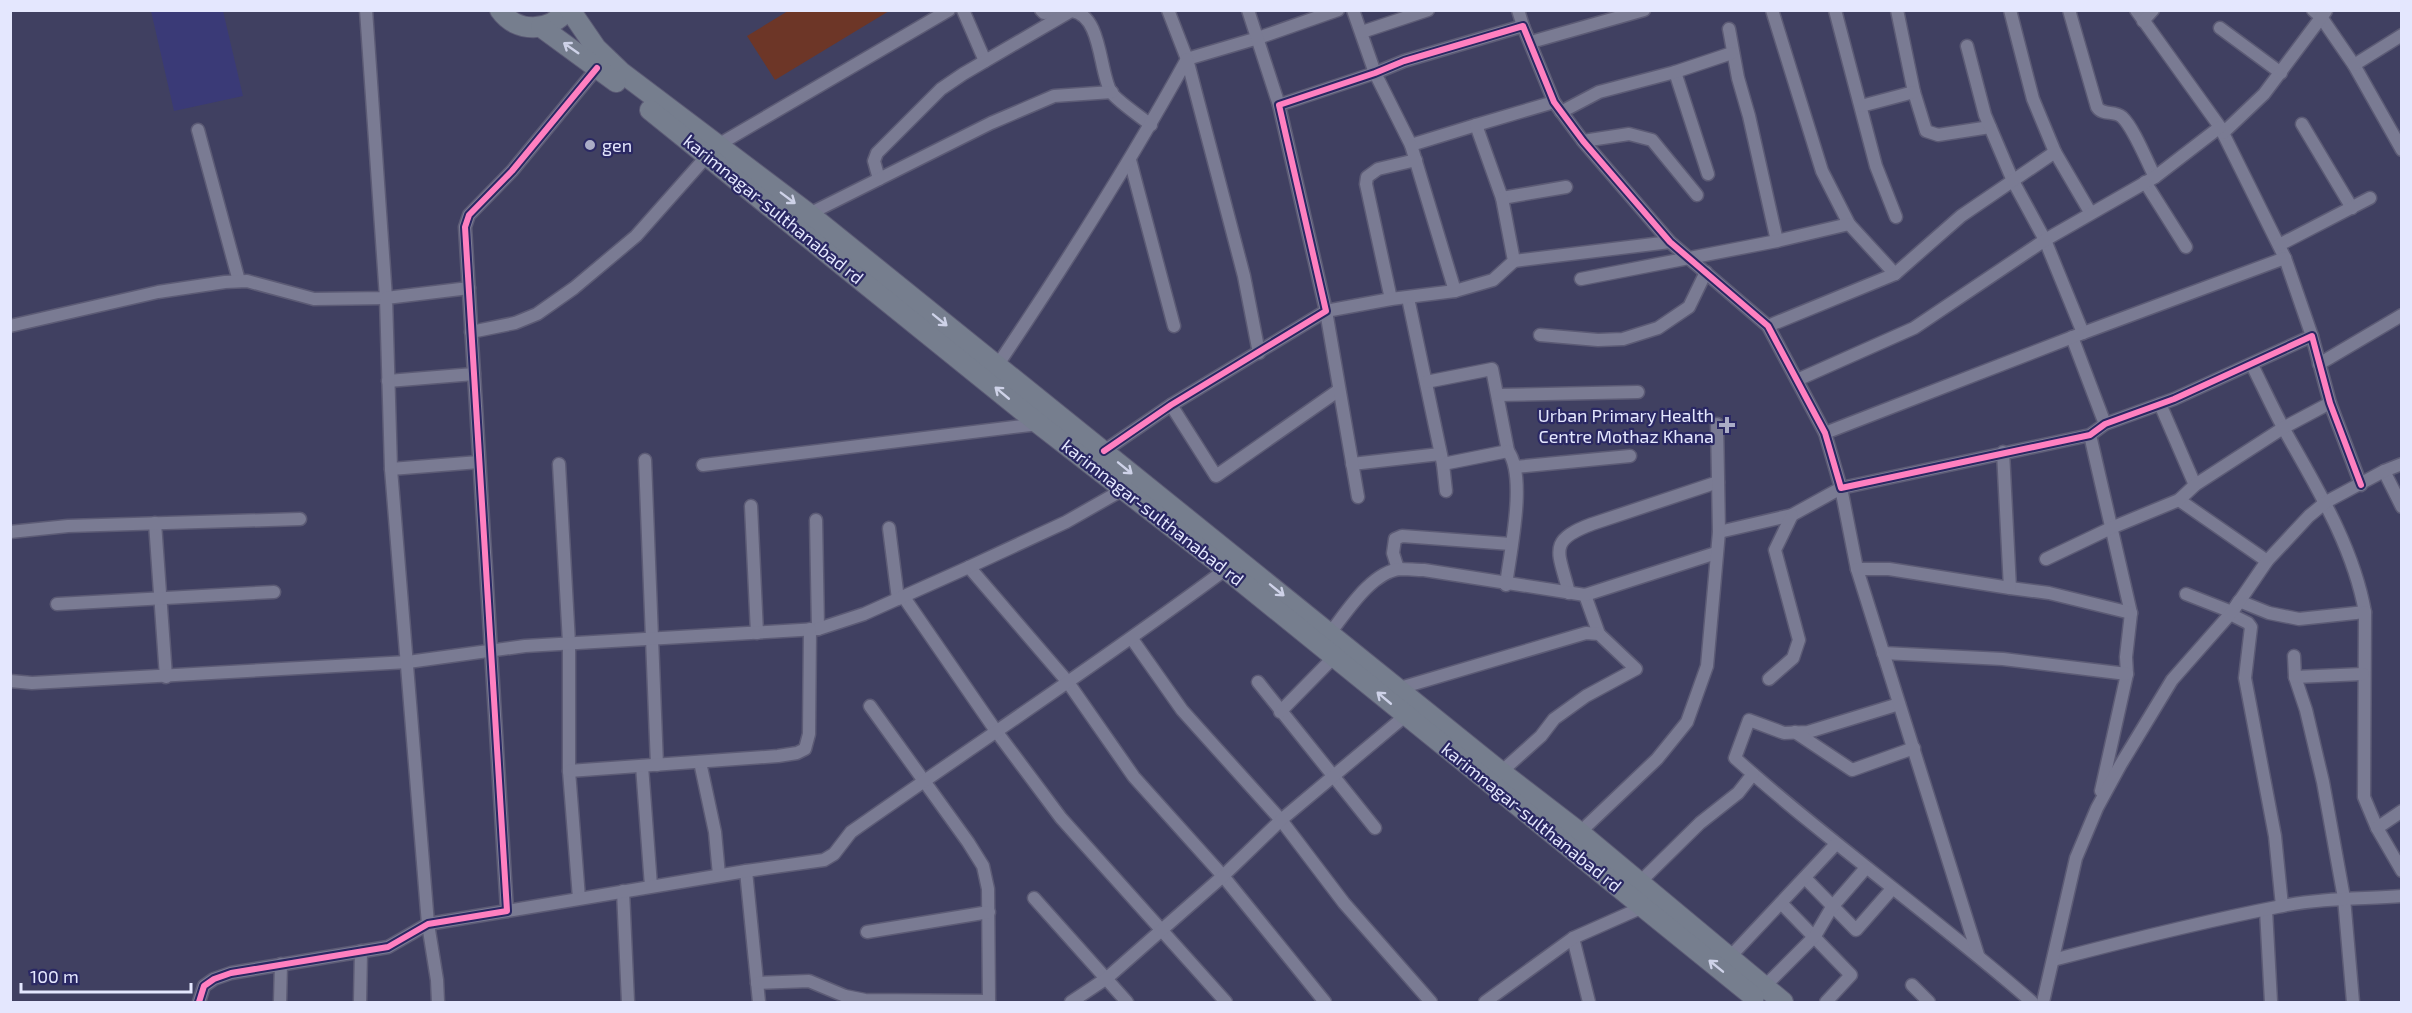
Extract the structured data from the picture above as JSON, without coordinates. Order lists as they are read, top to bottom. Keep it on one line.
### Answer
{"streets":{"highway":["karimnagar-sulthanabad rd"]},"places":{"other":["gen"],"health":["Urban Primary Health Centre Mothaz Khana"]},"scale_bar":"100 m"}
